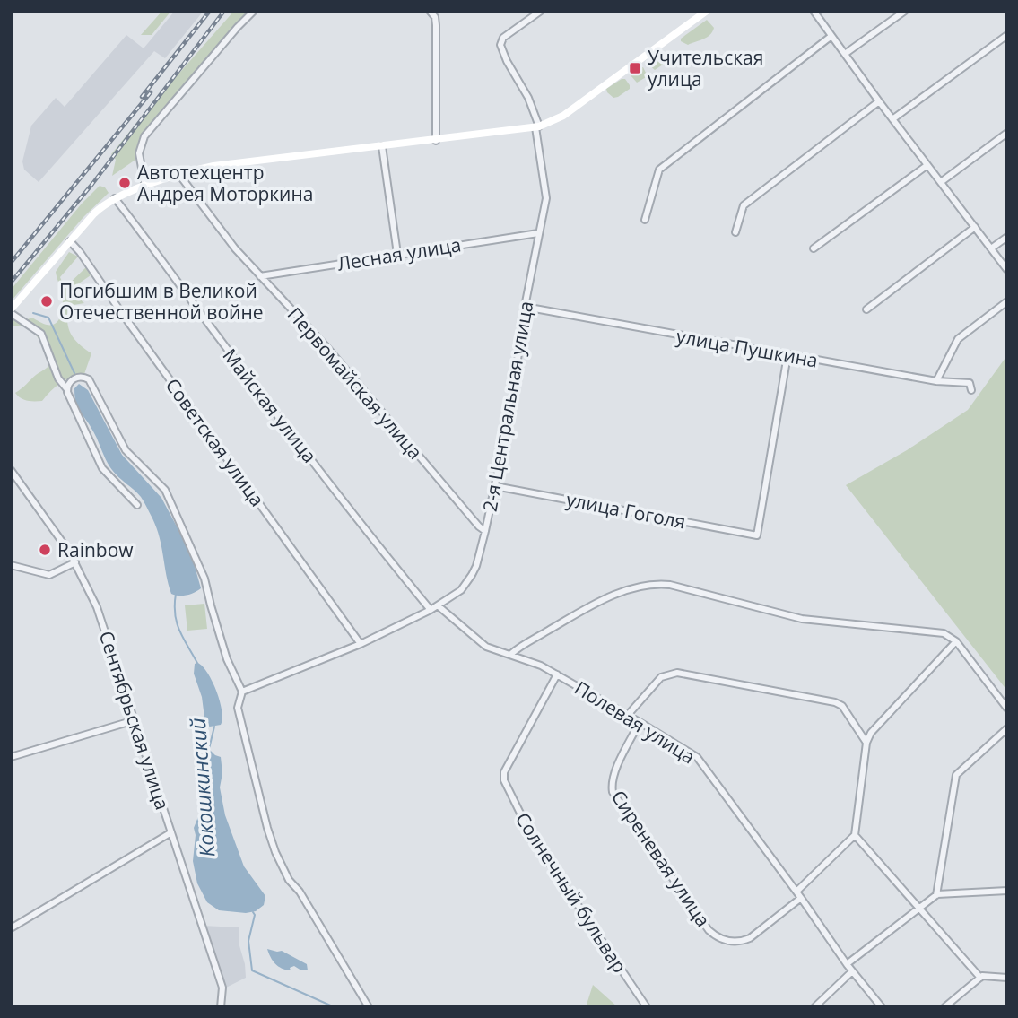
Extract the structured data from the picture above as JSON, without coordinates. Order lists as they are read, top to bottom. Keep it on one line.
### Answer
{"streets":{"street":["Лесная улица","улица Пушкина","Первомайская улица","Майская улица","2-я Центральная улица","Советская улица","улица Гоголя","Сентябрьская улица","Полевая улица","Сиреневая улица","Солнечный бульвар"]},"crossings":[["Лесная улица","Первомайская улица"],["Лесная улица","2-я Центральная улица"],["улица Пушкина","2-я Центральная улица"],["улица Пушкина","улица Гоголя"],["Первомайская улица","2-я Центральная улица"],["Майская улица","2-я Центральная улица"],["2-я Центральная улица","Советская улица"],["2-я Центральная улица","улица Гоголя"],["2-я Центральная улица","Полевая улица"],["Полевая улица","Сиреневая улица"],["Полевая улица","Солнечный бульвар"]],"water":["Кокошкинский"],"places":{"transit":["Учительская улица"],"other":["Автотехцентр Андрея Моторкина","Погибшим в Великой Отечественной войне","Rainbow"]}}
